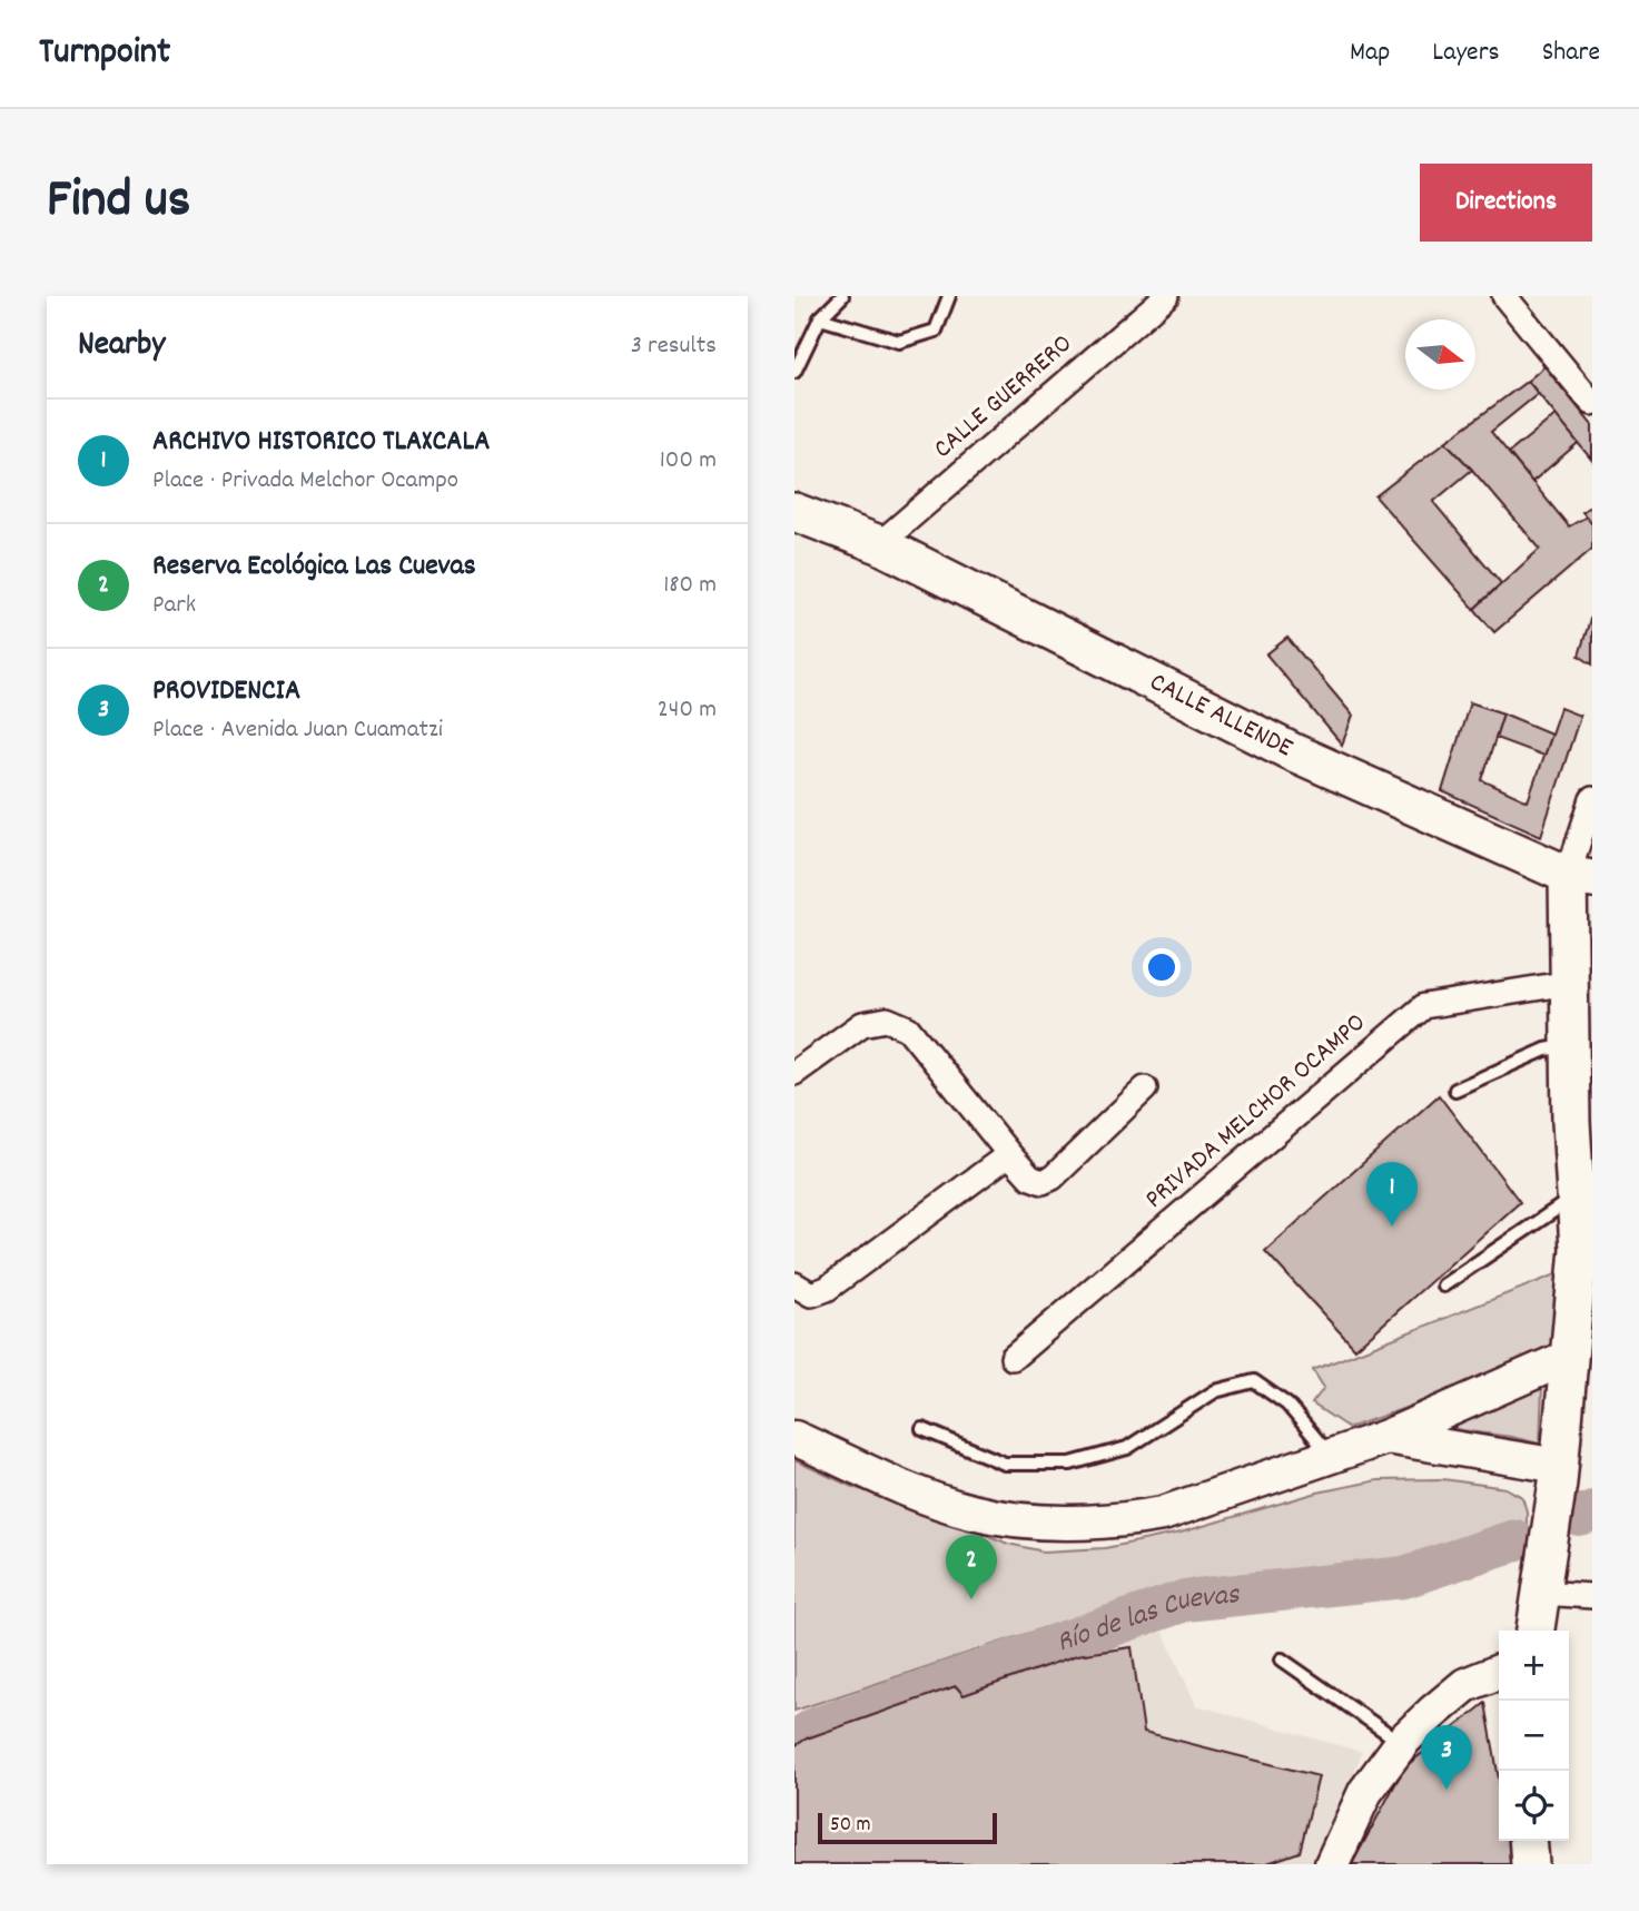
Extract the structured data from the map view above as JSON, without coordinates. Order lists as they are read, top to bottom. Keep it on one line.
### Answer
{"streets":{"main road":["CALLE ALLENDE"],"street":["CALLE GUERRERO","PRIVADA MELCHOR OCAMPO"]},"crossings":[["CALLE GUERRERO","CALLE ALLENDE"]],"water":["Río de las Cuevas"],"scale_bar":"50 m","north":"right","page":{"header":"Turnpoint","nav":["Map","Layers","Share"],"title":"Find us","buttons":"Directions","heading":["Nearby","3 results"],"list":[{"mark":"1","name":"ARCHIVO HISTORICO TLAXCALA","note":"Place · Privada Melchor Ocampo","value":"100 m"},{"mark":"2","name":"Reserva Ecológica Las Cuevas","note":"Park","value":"180 m"},{"mark":"3","name":"PROVIDENCIA","note":"Place · Avenida Juan Cuamatzi","value":"240 m"}],"pins":["1","2","3"],"map_buttons":["+","−"],"scale":"50 m"}}
